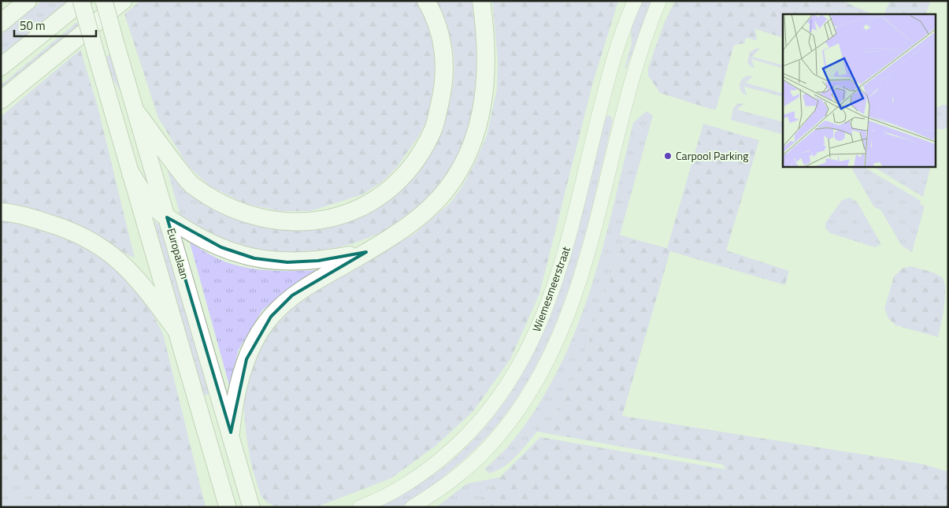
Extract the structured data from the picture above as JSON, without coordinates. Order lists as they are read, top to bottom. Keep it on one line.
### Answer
{"streets":{"highway":["Europalaan"],"main road":["Wiemesmeerstraat"]},"places":["Carpool Parking"],"scale_bar":"50 m"}
